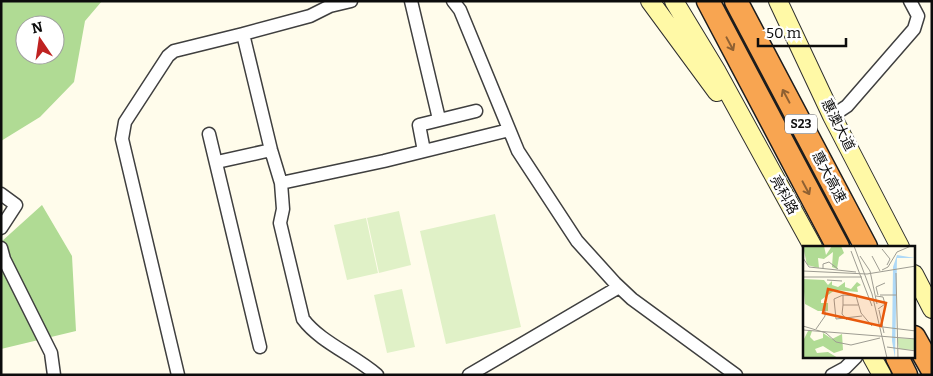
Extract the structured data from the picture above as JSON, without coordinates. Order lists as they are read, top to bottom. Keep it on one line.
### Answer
{"streets":{"highway":["S23","惠大高速"],"street":["惠澳大道","亮科路"]},"scale_bar":"50 m","north":"top"}
